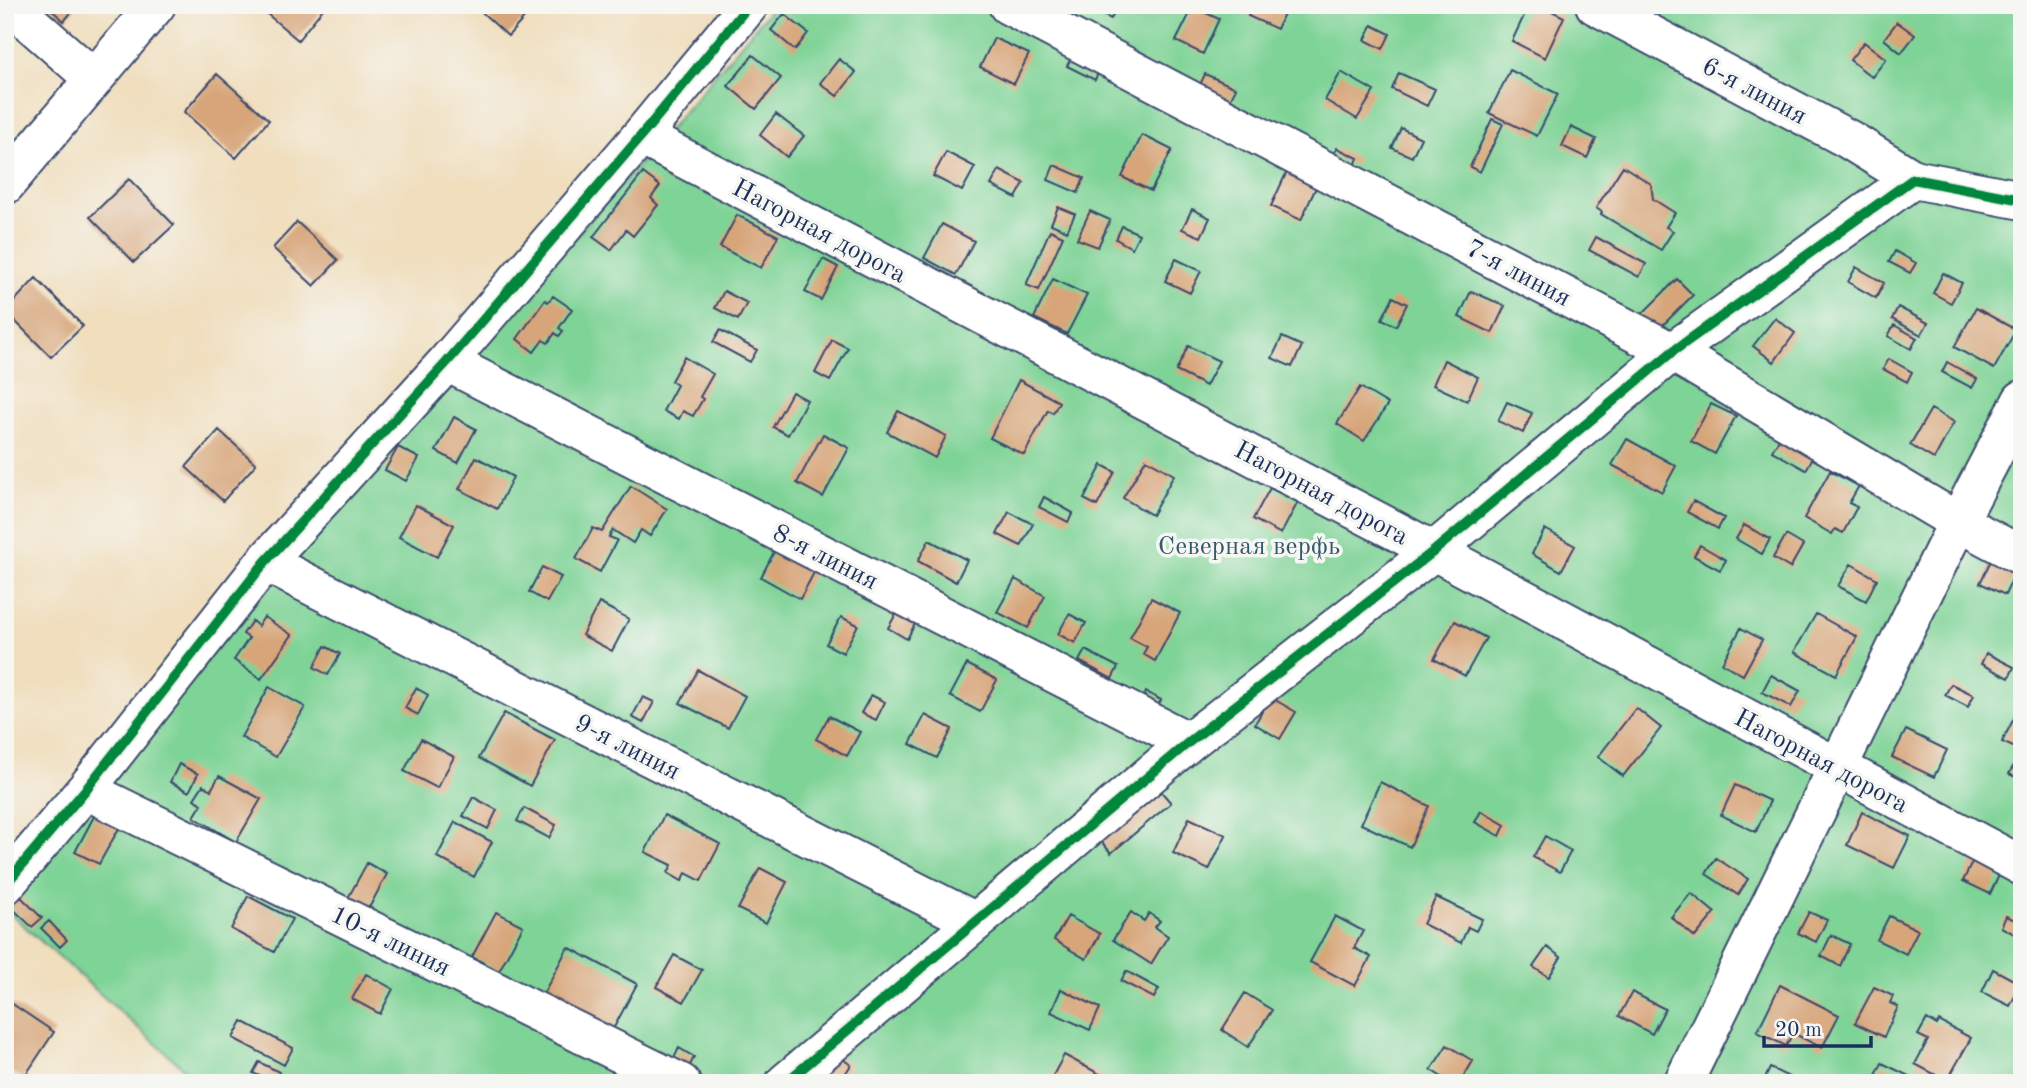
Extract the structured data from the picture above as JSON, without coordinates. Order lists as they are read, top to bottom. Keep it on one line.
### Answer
{"streets":{"street":["6-я линия","Нагорная дорога","7-я линия","8-я линия","9-я линия","10-я линия"]},"parks":["Северная верфь"],"scale_bar":"20 m"}
